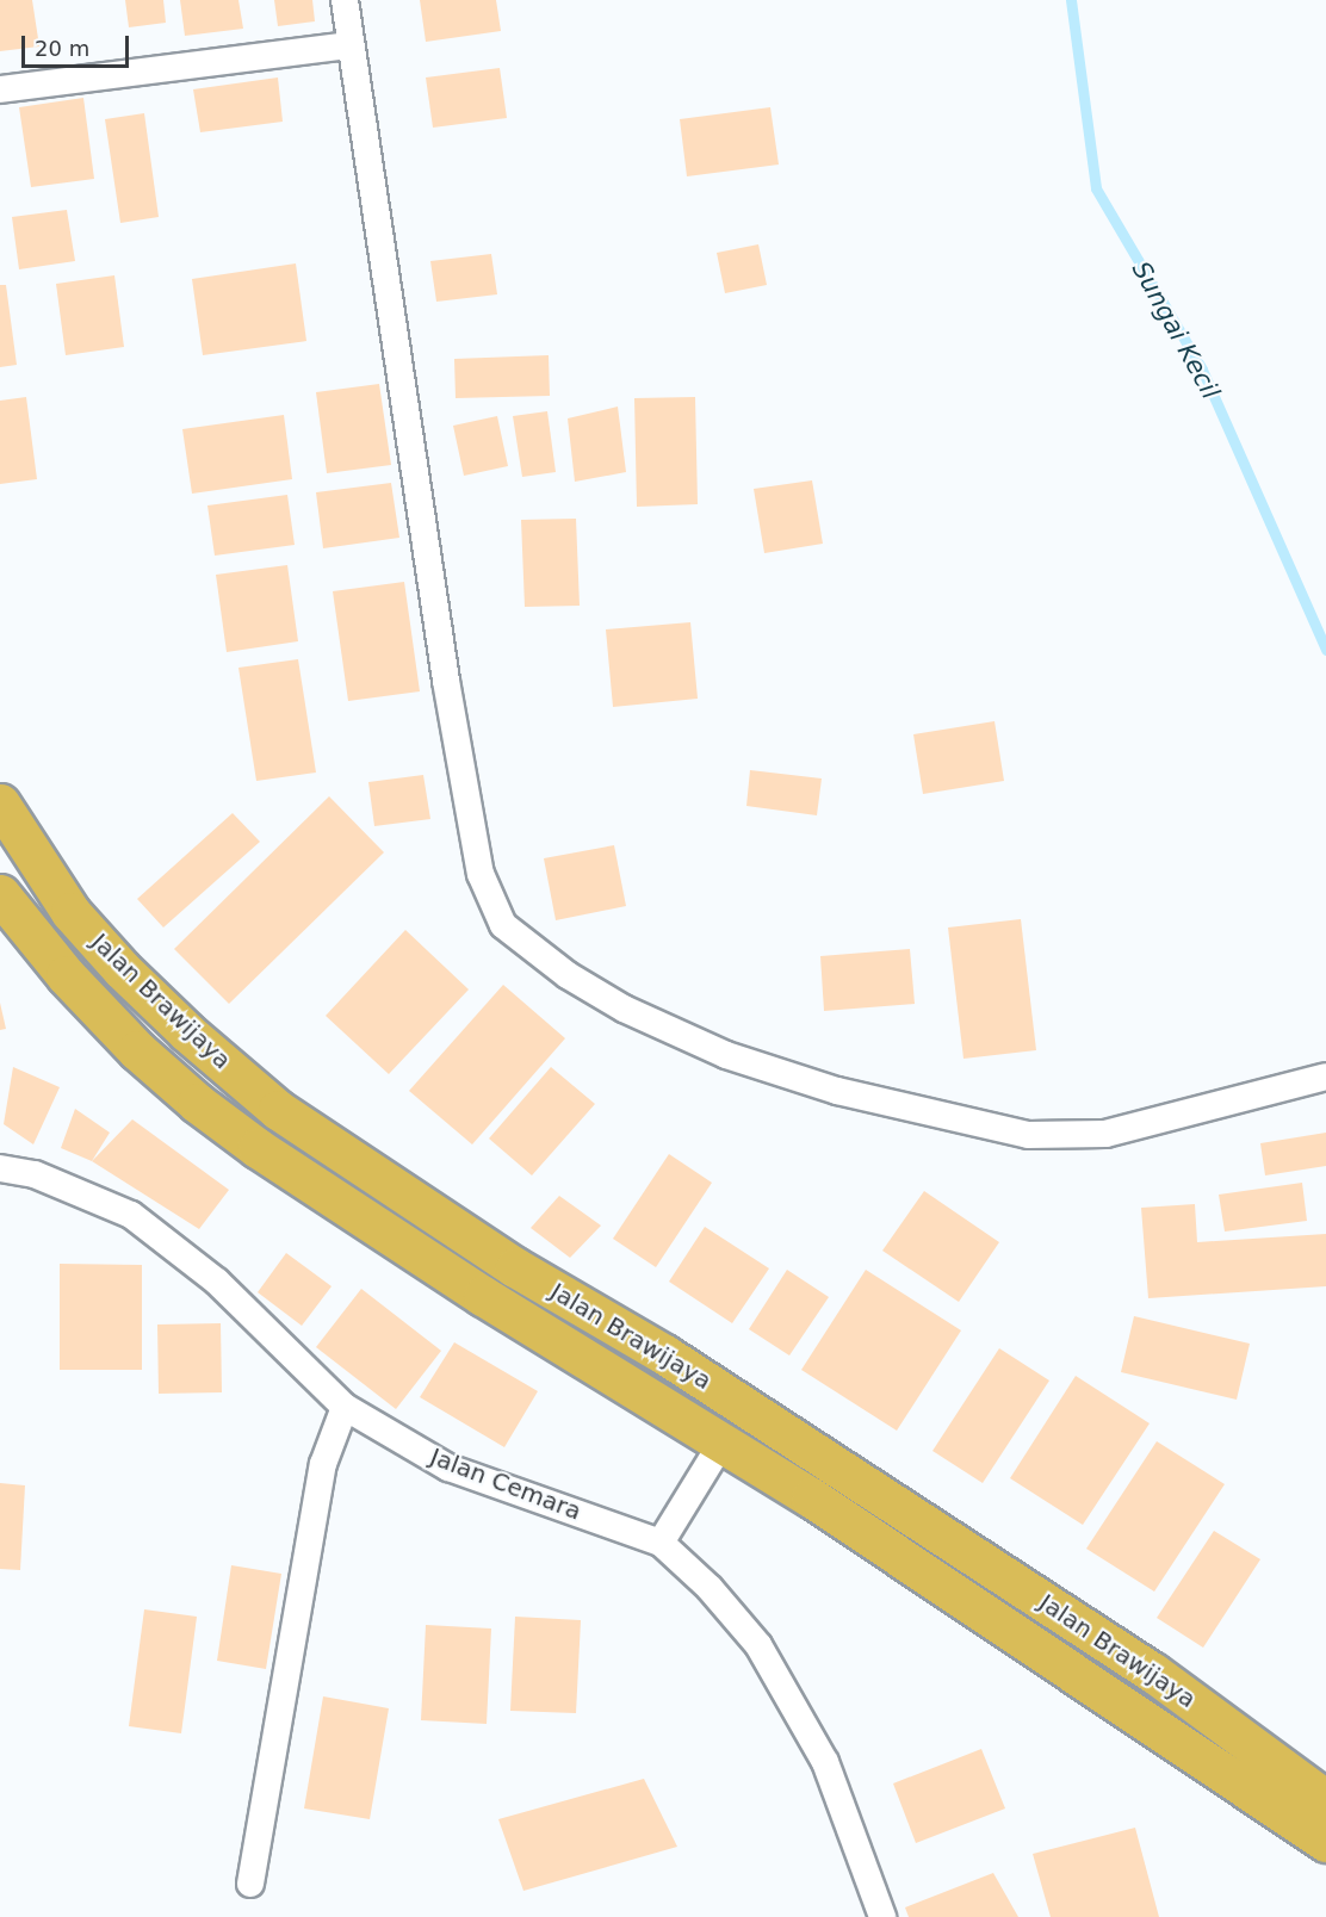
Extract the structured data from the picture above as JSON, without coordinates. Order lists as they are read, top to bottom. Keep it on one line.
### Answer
{"streets":{"highway":["Jalan Brawijaya"],"street":["Jalan Cemara"]},"water":["Sungai Kecil"],"scale_bar":"20 m"}
